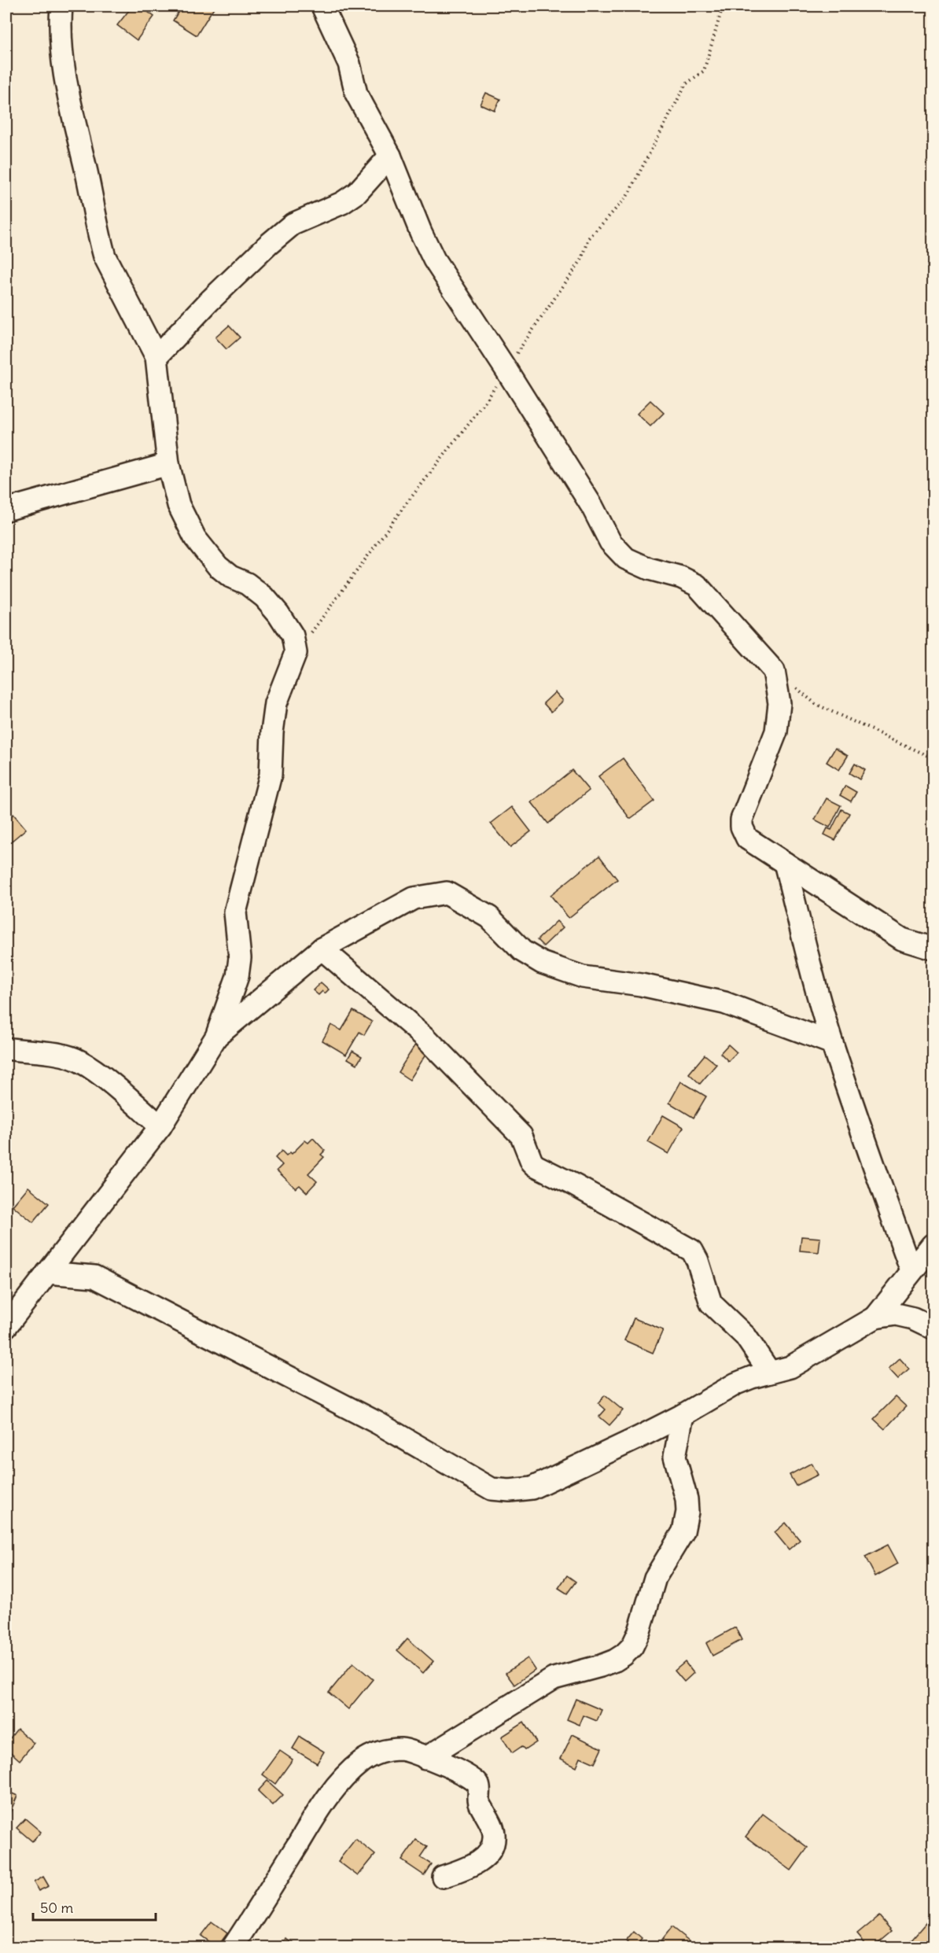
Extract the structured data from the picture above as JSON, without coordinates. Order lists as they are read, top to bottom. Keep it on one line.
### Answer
{"scale_bar":"50 m"}
